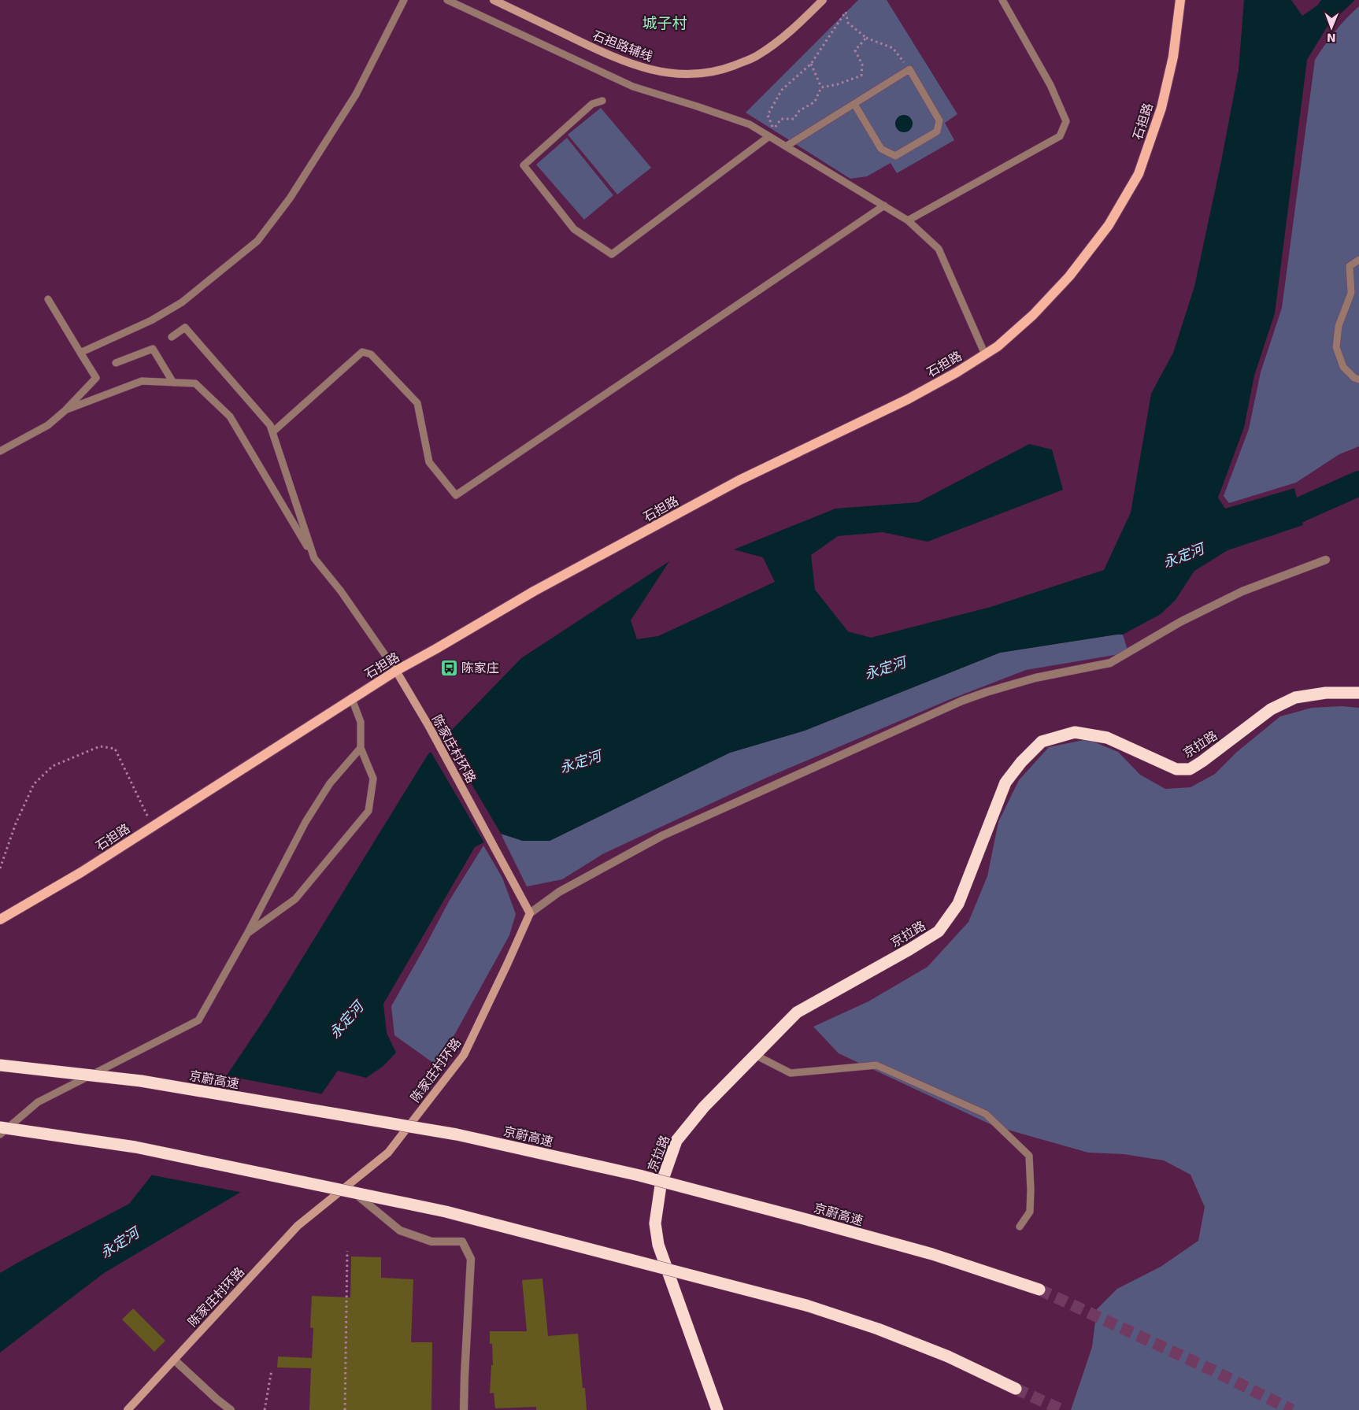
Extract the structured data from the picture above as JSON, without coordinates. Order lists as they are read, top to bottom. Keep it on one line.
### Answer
{"streets":{"highway":["京拉路","京蔚高速"],"main road":["石担路"],"street":["石担路辅线","陈家庄村环路"]},"crossings":[["石担路","陈家庄村环路"]],"districts":["城子村"],"water":["永定河"],"places":{"bus stop":["陈家庄"]},"north":"bottom"}
